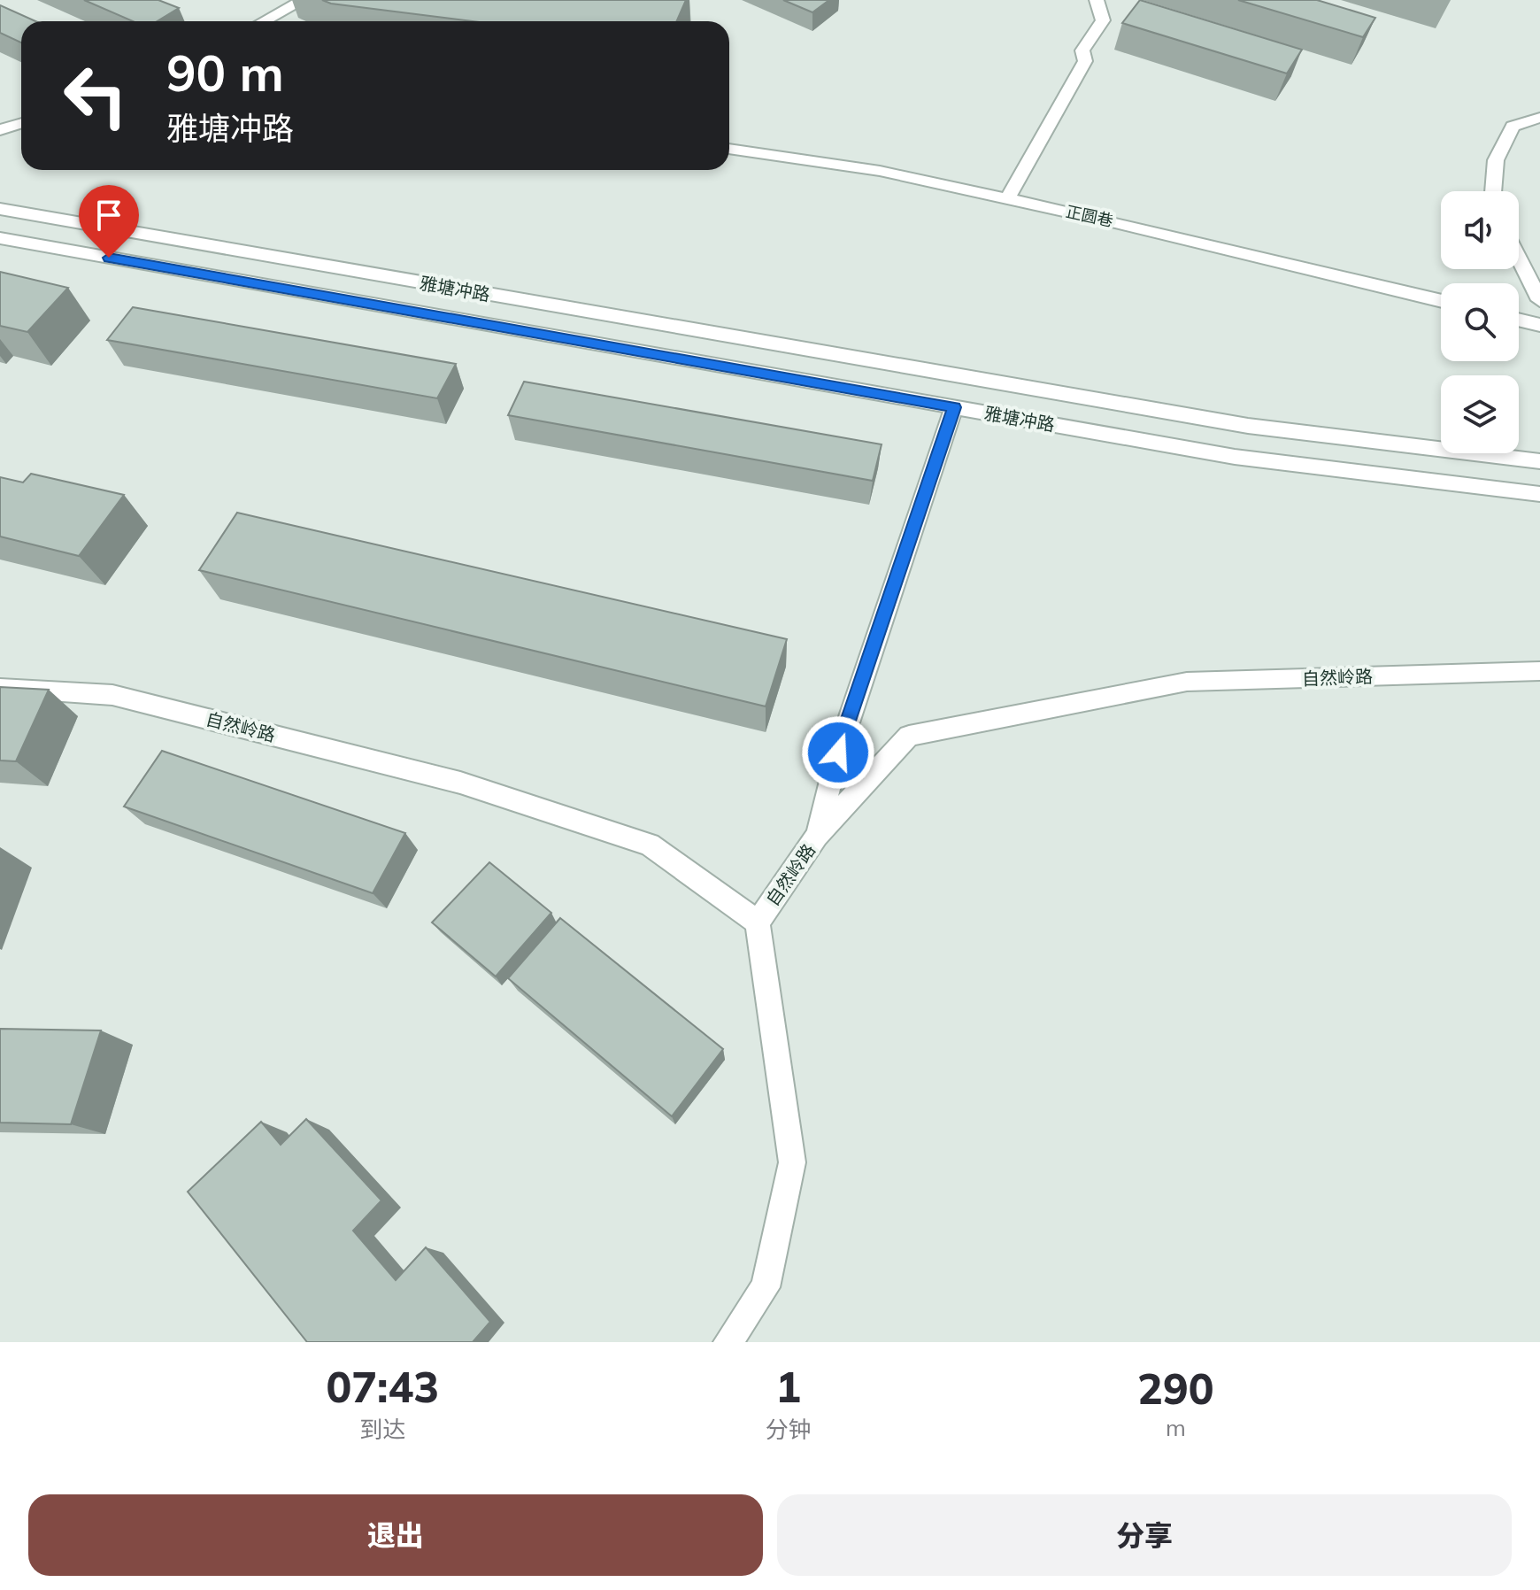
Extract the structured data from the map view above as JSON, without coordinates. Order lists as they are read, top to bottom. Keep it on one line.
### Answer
{"streets":{"street":["正圆巷","雅塘冲路","自然岭路"]},"page":{"turn":["90 m","雅塘冲路"],"eta":["07:43","到达","1","分钟","290","m"],"buttons":["退出","分享"]}}
